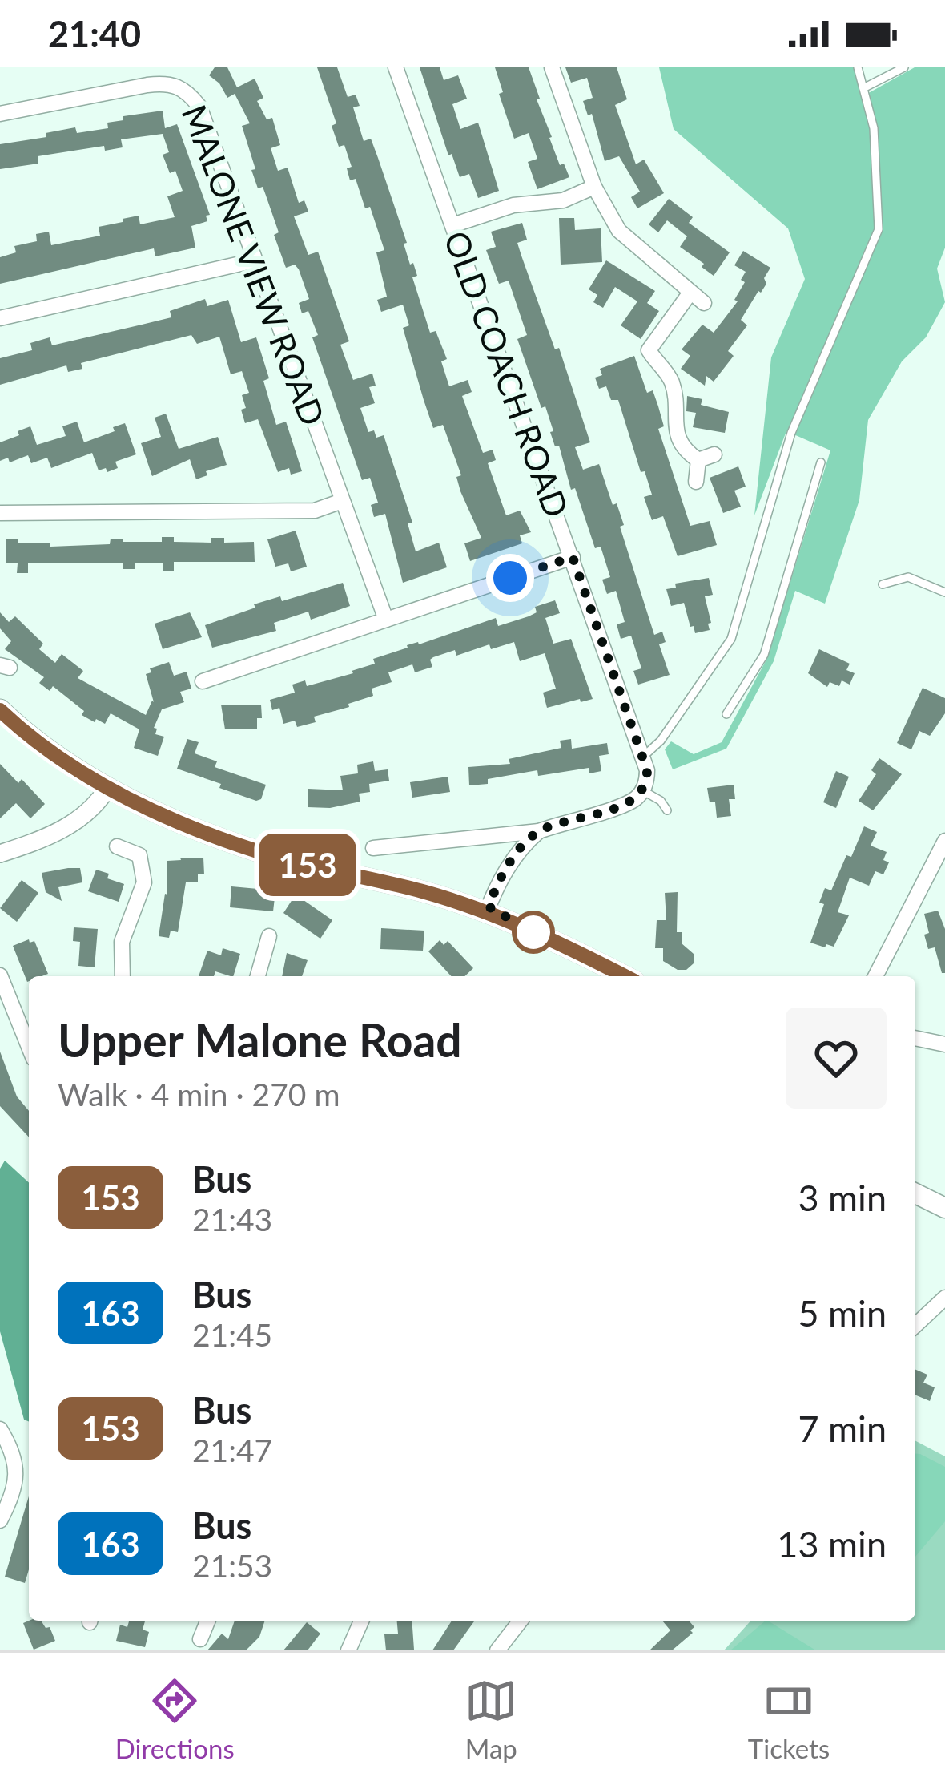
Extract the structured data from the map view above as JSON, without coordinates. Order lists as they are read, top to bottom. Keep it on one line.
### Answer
{"streets":{"street":["MALONE VIEW ROAD","OLD COACH ROAD"]},"lines":["bus line 153"],"page":{"status":"21:40","on_map":"153","heading":["Upper Malone Road","Walk · 4 min · 270 m"],"list":[{"mark":"153","name":"Bus","note":"21:43","value":"3 min"},{"mark":"163","name":"Bus","note":"21:45","value":"5 min"},{"mark":"153","name":"Bus","note":"21:47","value":"7 min"},{"mark":"163","name":"Bus","note":"21:53","value":"13 min"}],"tabs":["Directions","Map","Tickets"]}}
